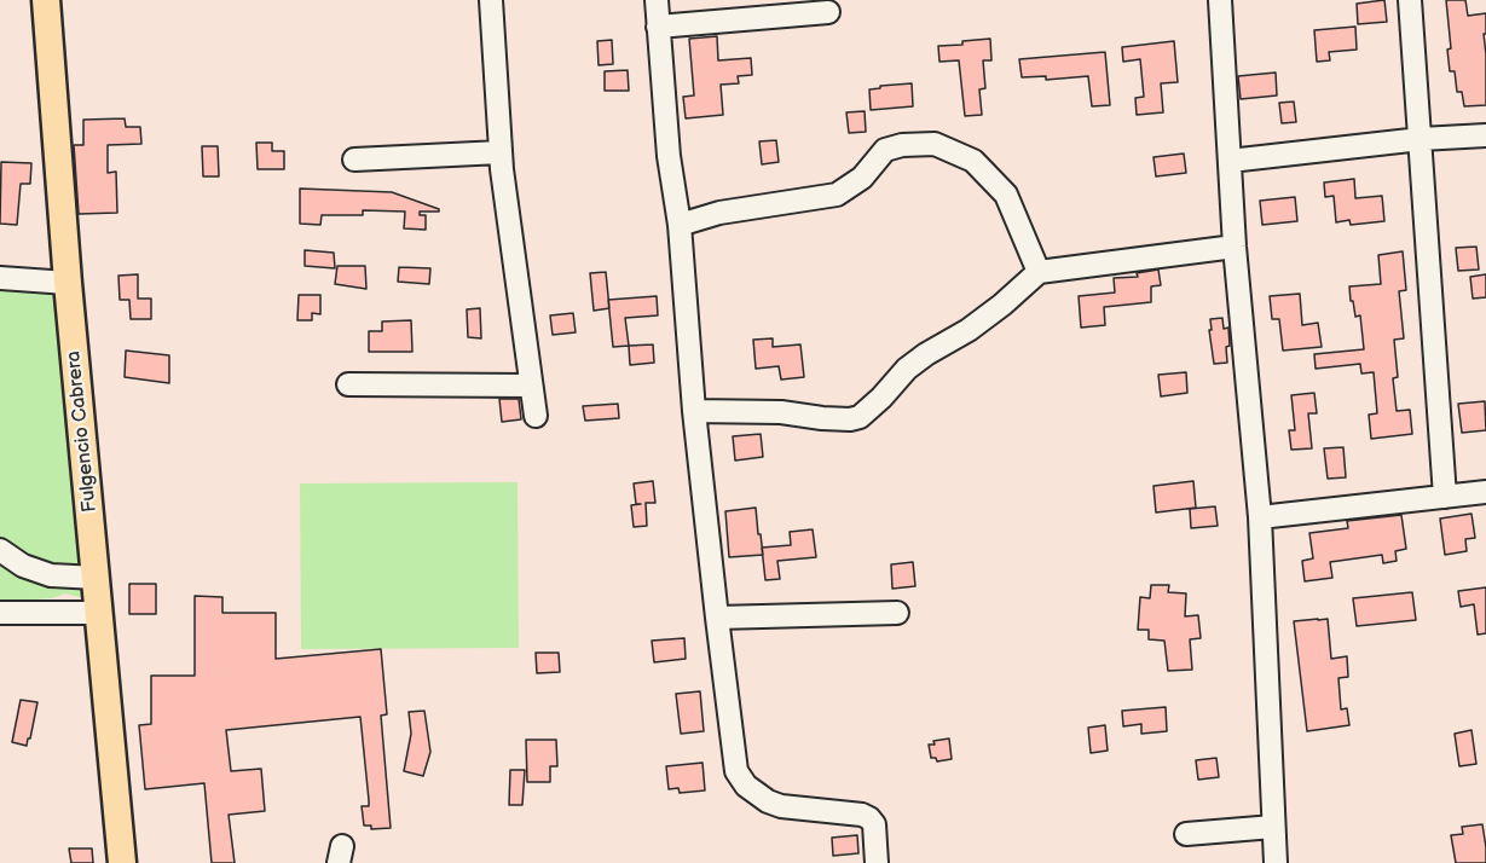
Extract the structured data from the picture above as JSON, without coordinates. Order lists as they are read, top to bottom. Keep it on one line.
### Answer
{"streets":{"main road":["Fulgencio Cabrera"]}}
